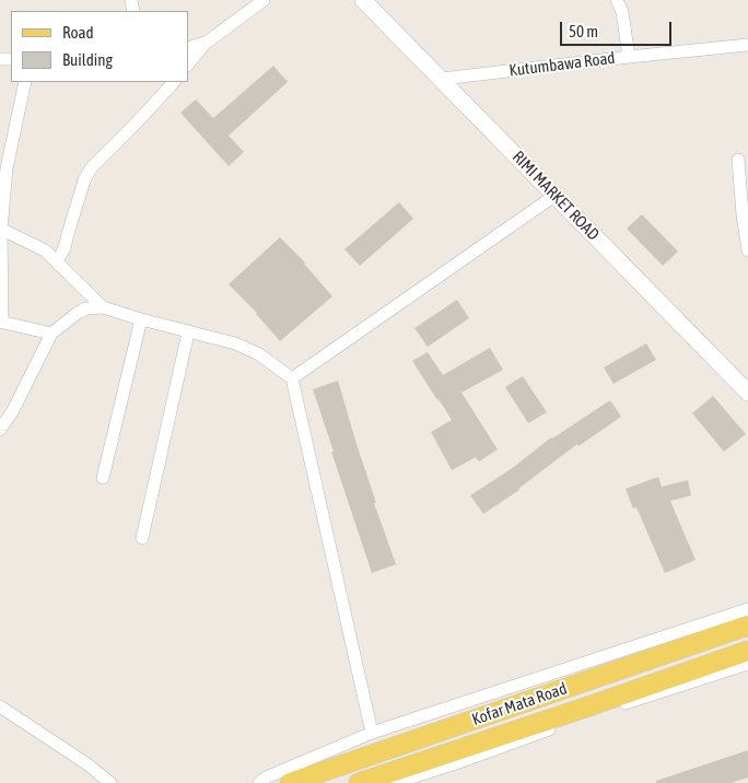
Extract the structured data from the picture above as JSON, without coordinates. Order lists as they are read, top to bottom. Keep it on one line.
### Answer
{"streets":{"main road":["Kofar Mata Road"],"street":["Kutumbawa Road","RIMI MARKET ROAD"]},"crossings":[["Kutumbawa Road","RIMI MARKET ROAD"]],"legend":["Road","Building"],"scale_bar":"50 m"}
